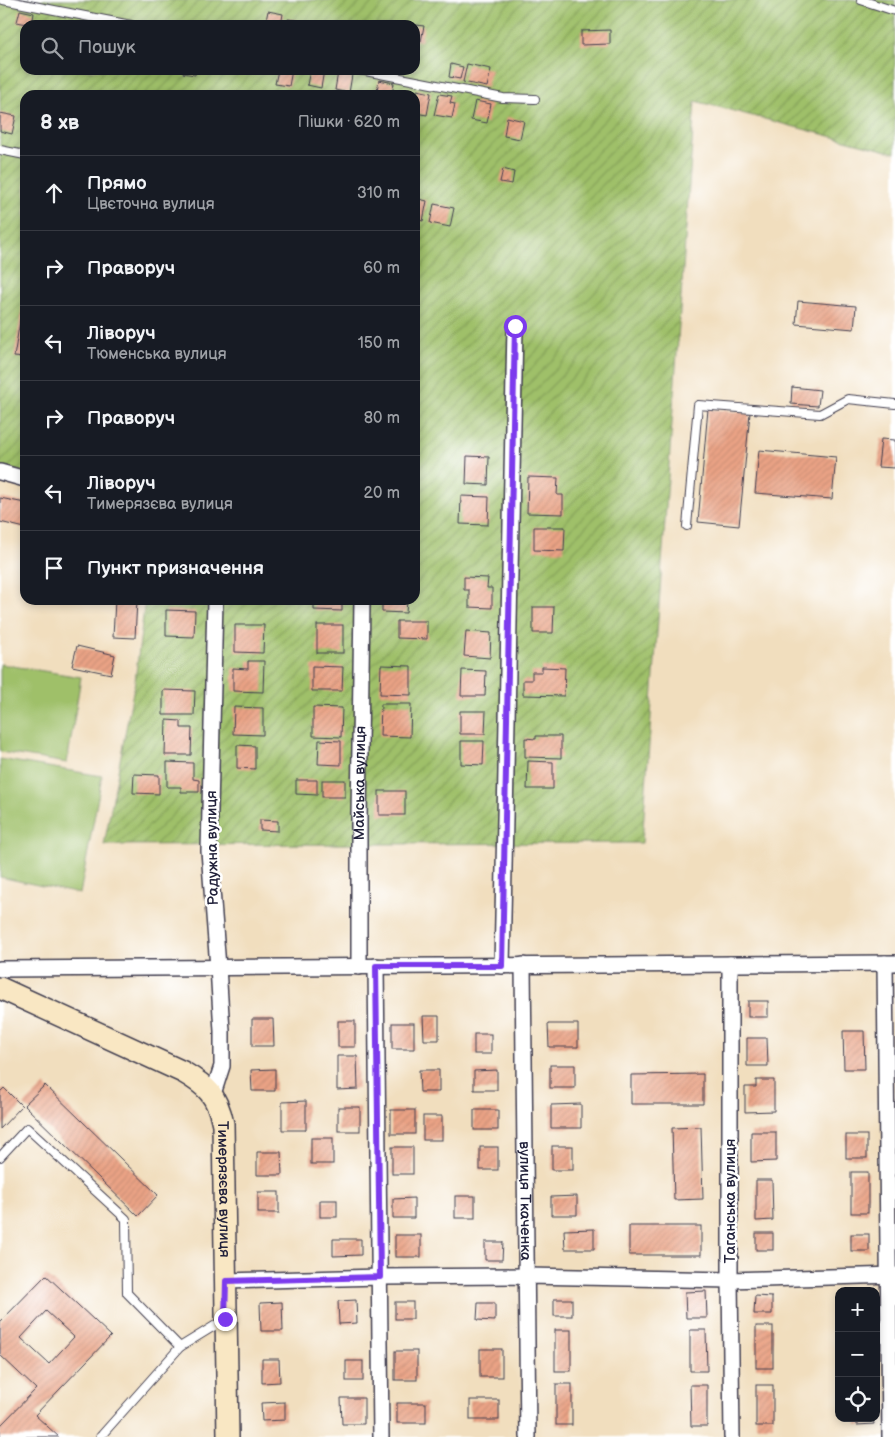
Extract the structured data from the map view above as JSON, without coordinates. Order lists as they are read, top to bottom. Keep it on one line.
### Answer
{"streets":{"street":["Майська вулиця","Радужна вулиця","Тимерязєва вулиця","вулиця Ткаченка","Таганська вулиця"]},"crossings":[["Радужна вулиця","Тимерязєва вулиця"]],"page":{"search":"Пошук","heading":["8 хв","Пішки · 620 m"],"list":[["Прямо","Цвєточна вулиця","310 m"],["Праворуч","60 m"],["Ліворуч","Тюменська вулиця","150 m"],["Праворуч","80 m"],["Ліворуч","Тимерязєва вулиця","20 m"],"Пункт призначення"],"map_buttons":["+","−"]}}
